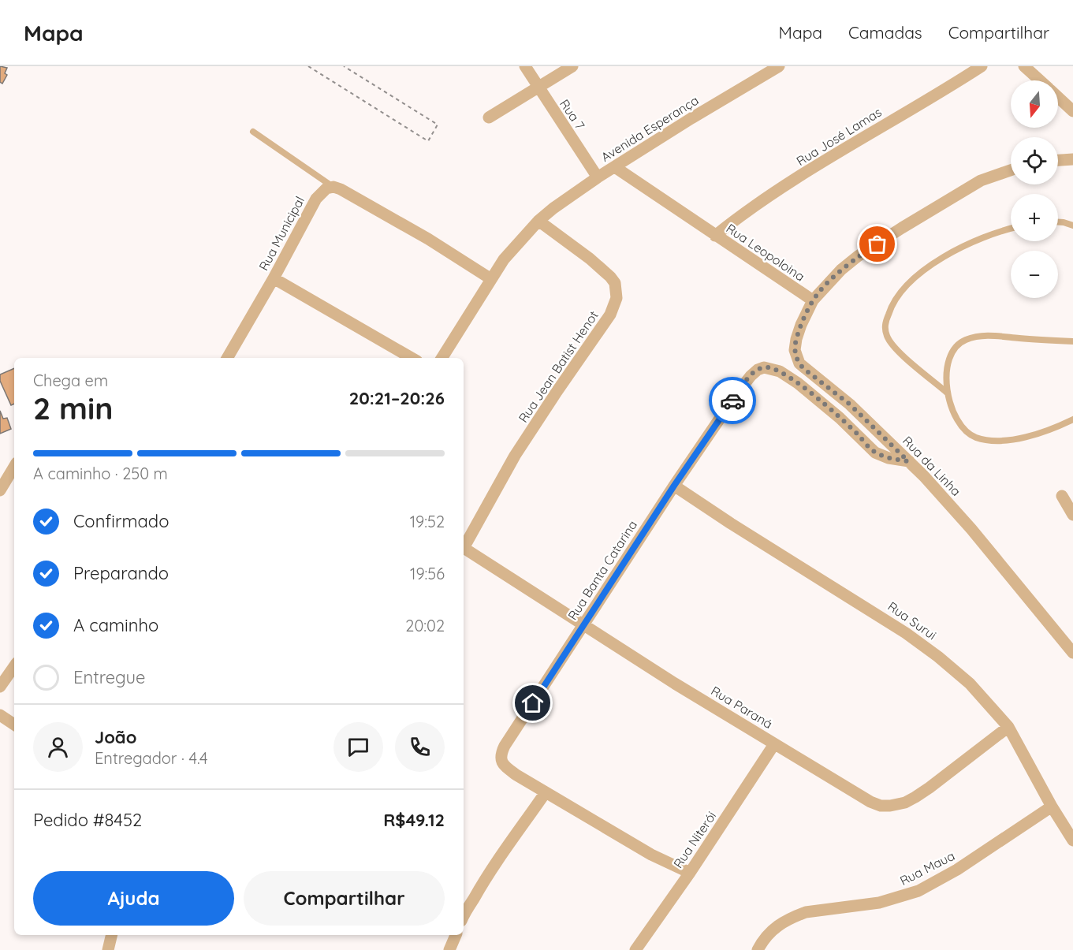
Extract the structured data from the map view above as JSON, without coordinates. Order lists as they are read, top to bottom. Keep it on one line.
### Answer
{"streets":{"street":["Rua 7","Avenida Esperança","Rua José Lamas","Rua Municipal","Rua Leopoloina","Rua Jean Batist Henot","Rua da Linha","Rua Banta Catarina","Rua Surui","Rua Paraná","Rua Niterói","Rua Maua"]},"crossings":[["Rua 7","Avenida Esperança"],["Avenida Esperança","Rua Leopoloina"],["Avenida Esperança","Rua Jean Batist Henot"],["Rua José Lamas","Rua Leopoloina"],["Rua Leopoloina","Rua da Linha"],["Rua da Linha","Rua Banta Catarina"],["Rua Banta Catarina","Rua Surui"],["Rua Banta Catarina","Rua Paraná"],["Rua Banta Catarina","Rua Niterói"],["Rua Surui","Rua Paraná"],["Rua Surui","Rua Maua"],["Rua Paraná","Rua Niterói"]],"north":"bottom","page":{"header":"Mapa","nav":["Mapa","Camadas","Compartilhar"],"map_buttons":["+","−"],"heading":["2 min","Chega em","20:21–20:26"],"panel":["João","Entregador · 4.4","Pedido #8452","R$49.12"],"bar":"A caminho · 250 m","list":[["Confirmado","19:52"],["Preparando","19:56"],["A caminho","20:02"],"Entregue"],"buttons":["Ajuda","Compartilhar"]}}
